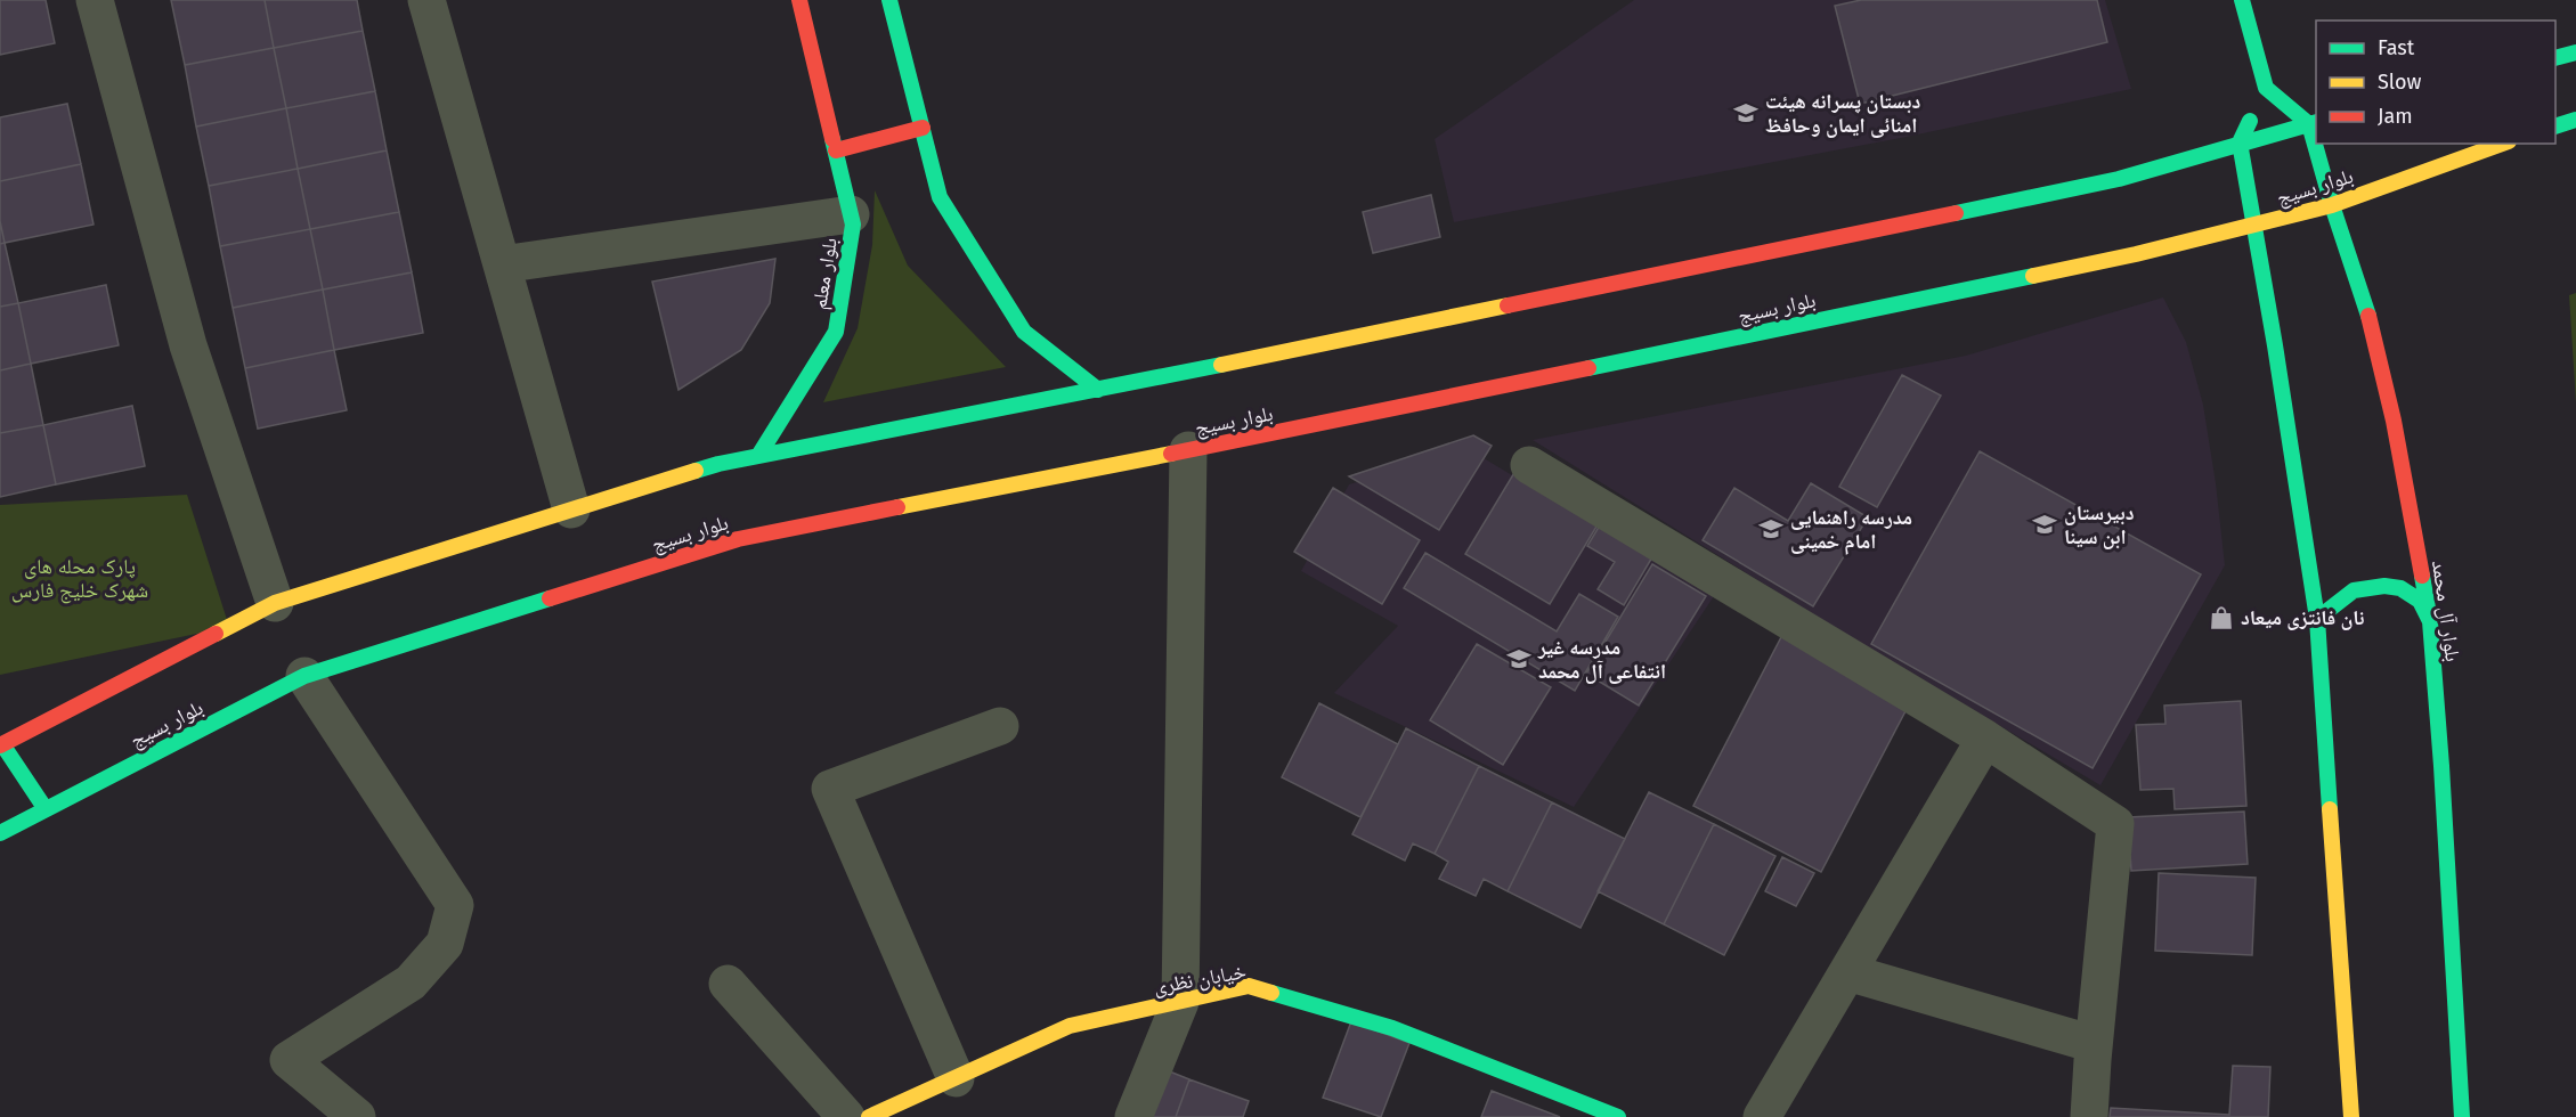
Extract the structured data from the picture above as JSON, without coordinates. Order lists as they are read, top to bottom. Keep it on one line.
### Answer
{"streets":{"main road":["بلوار بسیج","بلوار معلم","بلوار آل محمد","خیابان نظری"]},"crossings":[["بلوار بسیج","بلوار آل محمد"]],"parks":["پارک محله های شهرک خلیج فارس"],"places":{"school or university":["دبستان پسرانه هیئت امنائی ایمان وحافظ","دبیرستان ابن سینا","مدرسه راهنمایی امام خمینی","مدرسه غیر انتفاعی آل محمد"],"shop":["نان فانتزی میعاد"]},"legend":["Fast","Slow","Jam"]}
